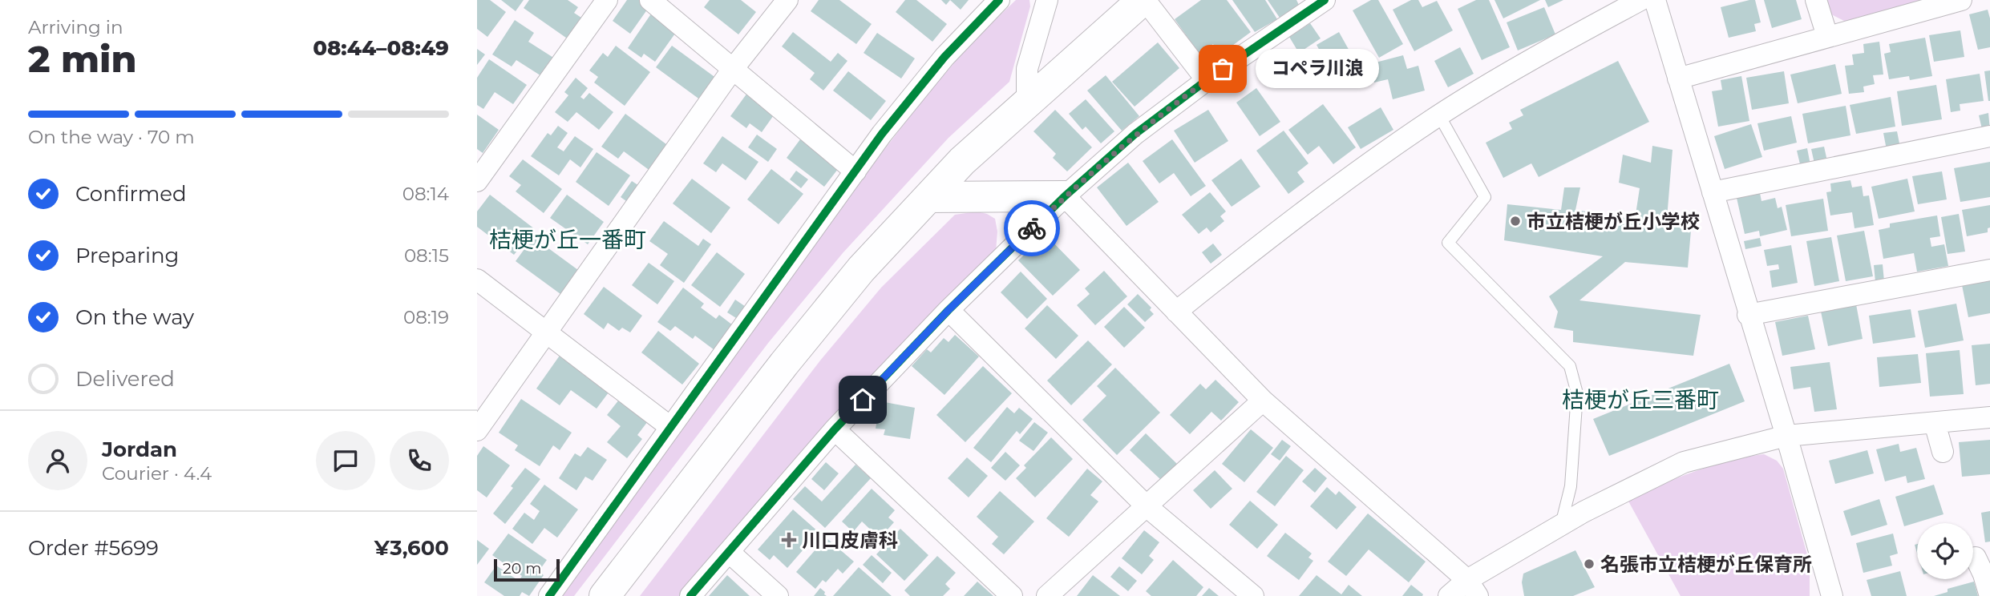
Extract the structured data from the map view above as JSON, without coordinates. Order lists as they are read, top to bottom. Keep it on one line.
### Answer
{"districts":["桔梗が丘一番町","桔梗が丘三番町"],"places":{"other":["コペラ川浪","市立桔梗が丘小学校","名張市立桔梗が丘保育所"],"health":["川口皮膚科"]},"scale_bar":"20 m","page":{"heading":["2 min","Arriving in","08:44–08:49"],"panel":["Jordan","Courier · 4.4","Order #5699","¥3,600"],"bubble":"コペラ川浪","bar":"On the way · 70 m","list":[["Confirmed","08:14"],["Preparing","08:15"],["On the way","08:19"],"Delivered"],"scale":"20 m"}}
